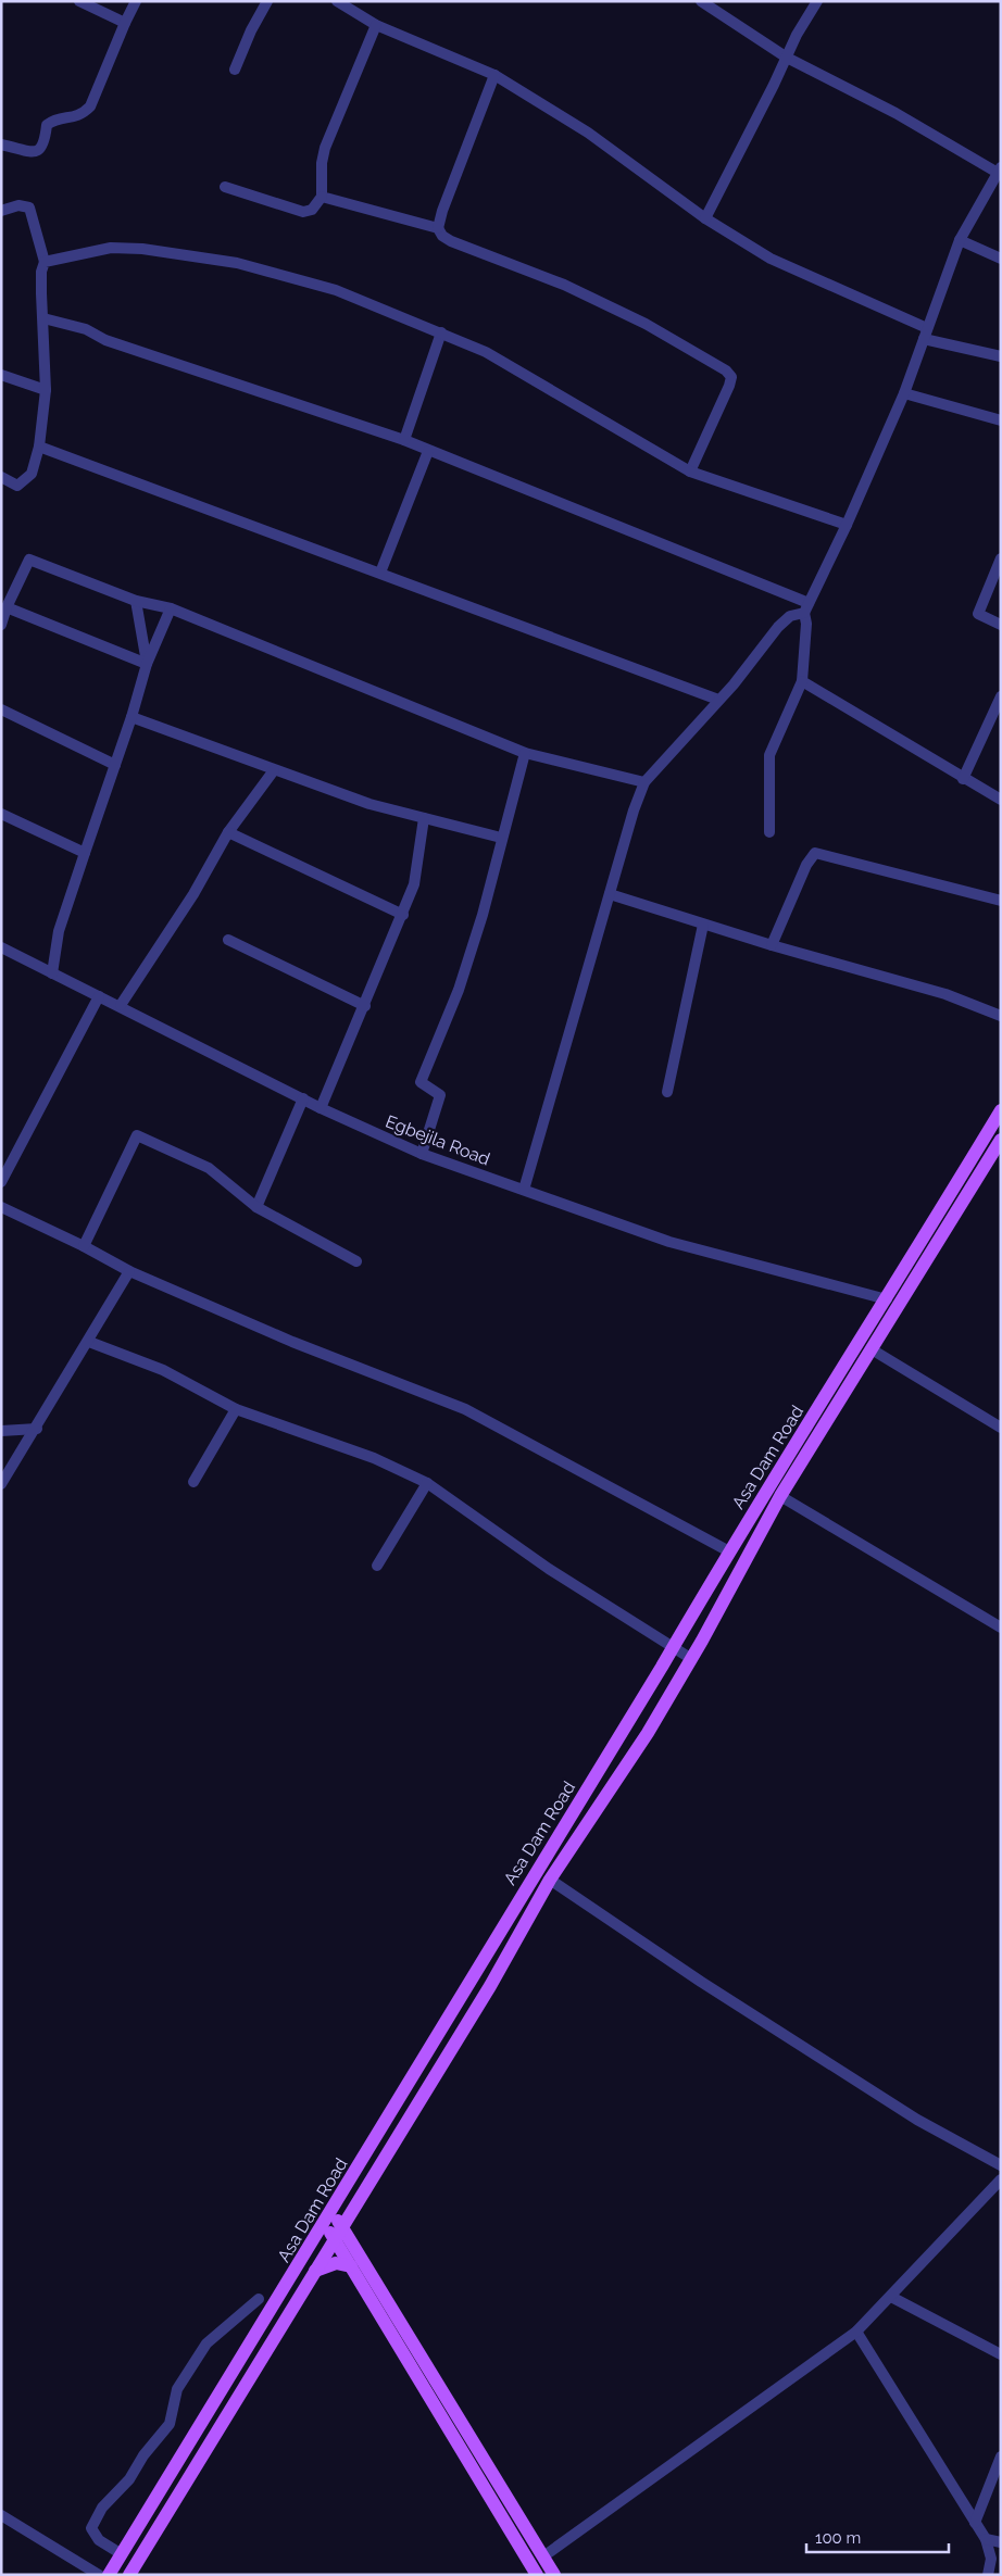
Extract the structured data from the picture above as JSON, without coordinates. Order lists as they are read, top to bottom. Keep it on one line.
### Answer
{"streets":{"main road":["Asa Dam Road"],"street":["Egbejila Road"]},"crossings":[["Egbejila Road","Asa Dam Road"]],"scale_bar":"100 m"}
